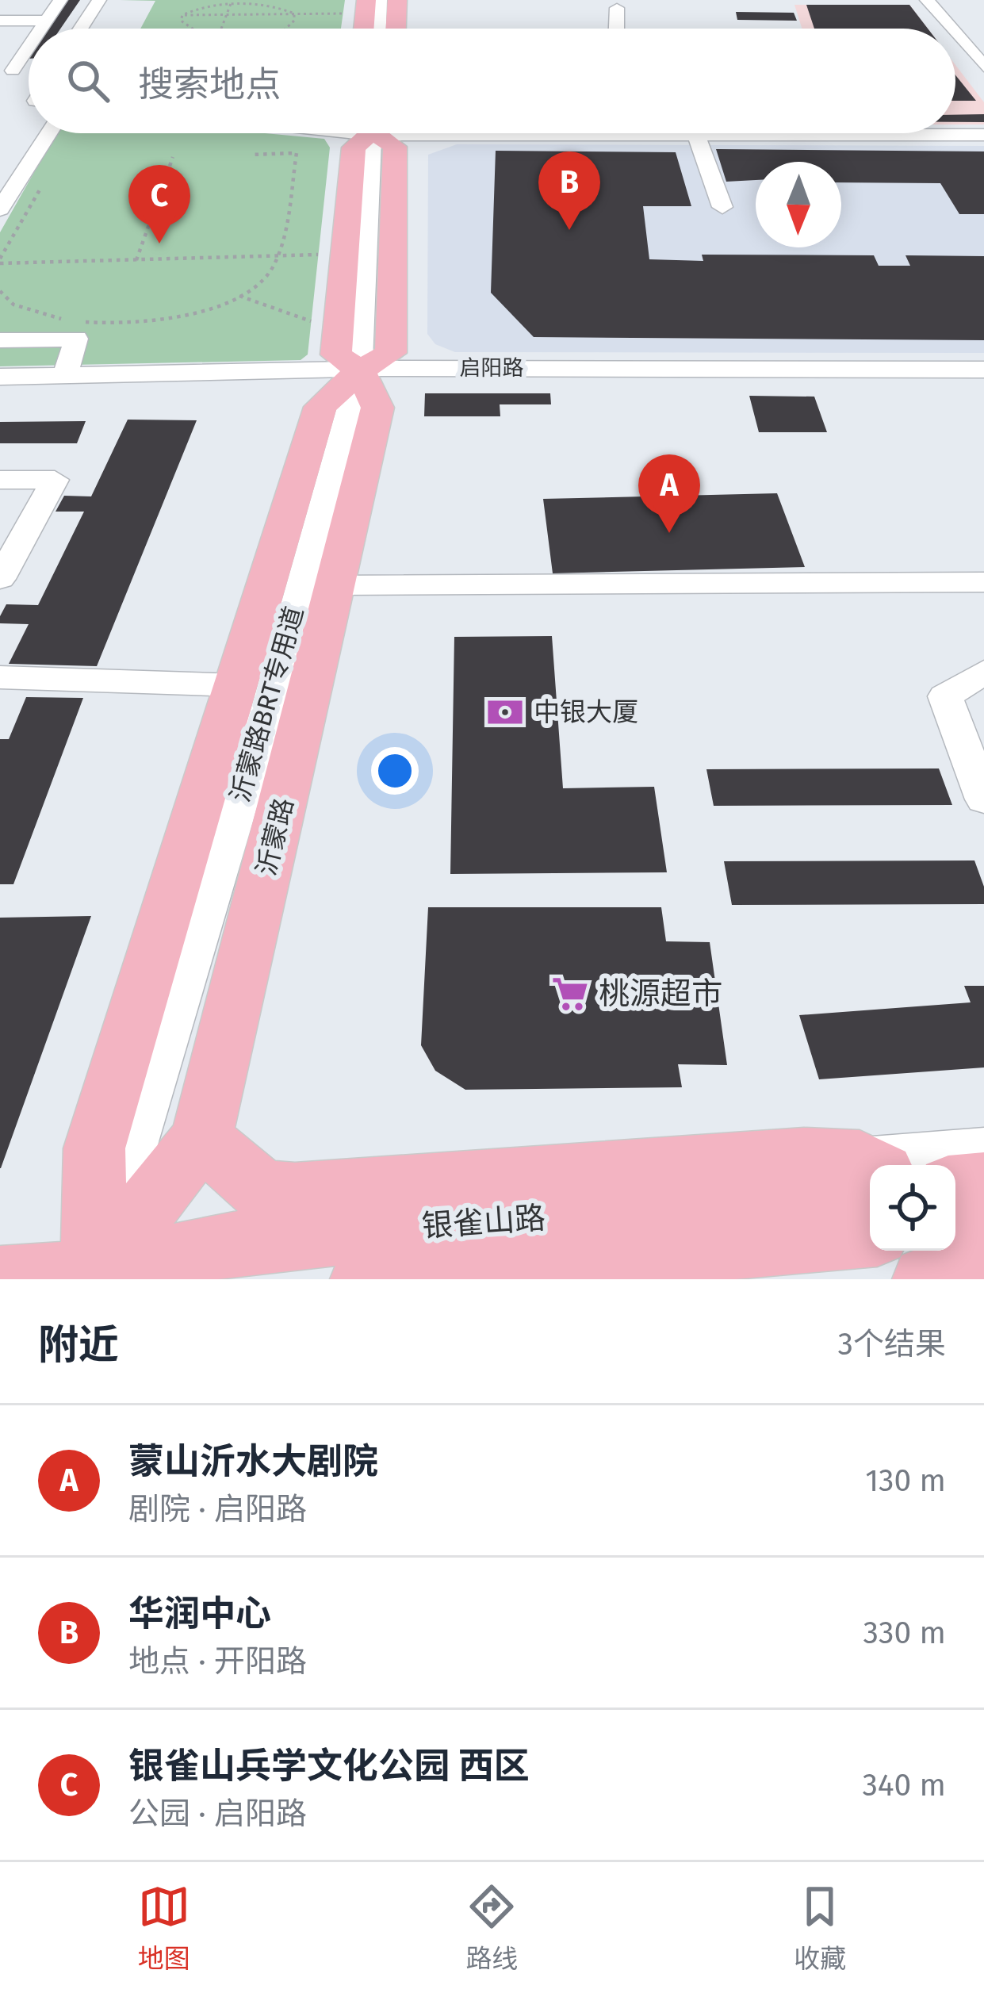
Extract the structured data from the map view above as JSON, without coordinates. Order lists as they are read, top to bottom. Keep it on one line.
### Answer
{"streets":{"main road":["沂蒙路","银雀山路"],"street":["启阳路","沂蒙路BRT专用道"]},"crossings":[["启阳路","沂蒙路BRT专用道"],["启阳路","沂蒙路"],["沂蒙路BRT专用道","沂蒙路"],["沂蒙路BRT专用道","银雀山路"],["沂蒙路","银雀山路"]],"places":{"bank":["中银大厦"],"supermarket":["桃源超市"]},"north":"bottom","page":{"search":"搜索地点","pins":["B","C","A"],"heading":["附近","3个结果"],"list":[{"mark":"A","name":"蒙山沂水大剧院","note":"剧院 · 启阳路","value":"130 m"},{"mark":"B","name":"华润中心","note":"地点 · 开阳路","value":"330 m"},{"mark":"C","name":"银雀山兵学文化公园 西区","note":"公园 · 启阳路","value":"340 m"}],"nav":["地图","路线","收藏"]}}
